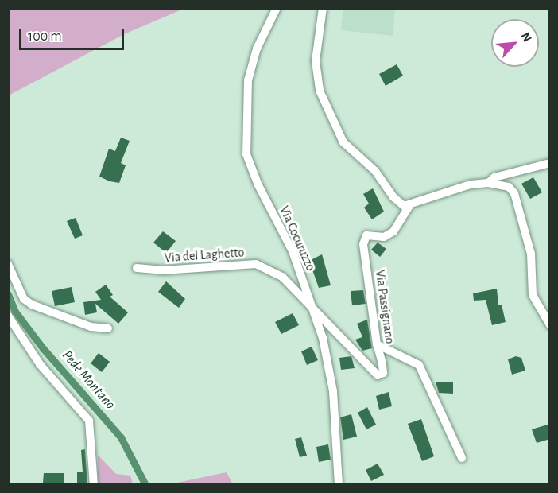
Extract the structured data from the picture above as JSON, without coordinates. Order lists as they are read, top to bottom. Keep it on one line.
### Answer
{"streets":{"street":["Via Cocuruzzo","Via del Laghetto","Via Passignano"]},"crossings":[["Via Cocuruzzo","Via del Laghetto"],["Via Cocuruzzo","Via Passignano"],["Via del Laghetto","Via Passignano"]],"water":["Pede Montano"],"scale_bar":"100 m","north":"top right"}
